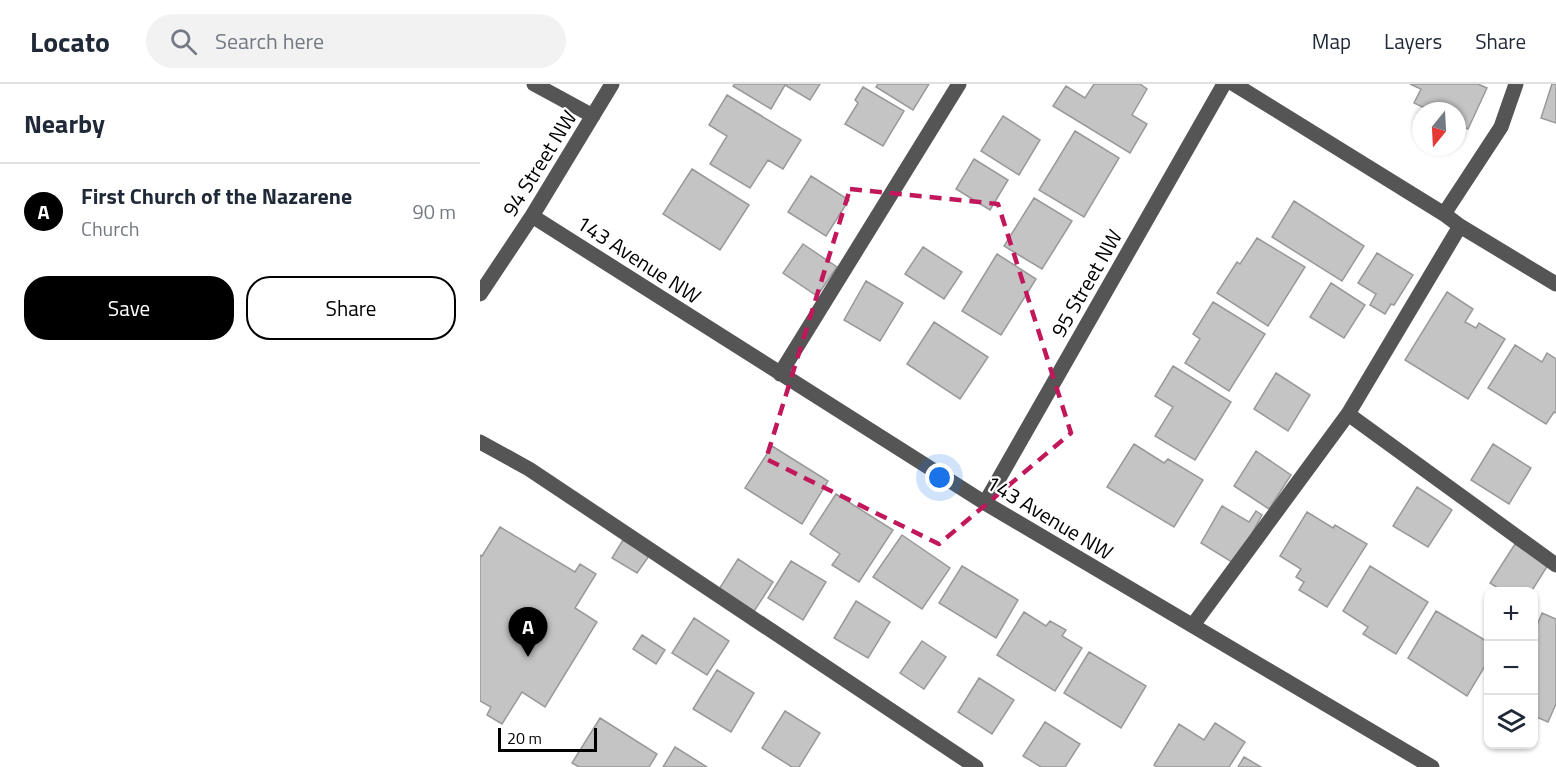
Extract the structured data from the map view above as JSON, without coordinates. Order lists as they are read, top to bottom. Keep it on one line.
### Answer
{"streets":{"street":["94 Street NW","143 Avenue NW","95 Street NW"]},"crossings":[["94 Street NW","143 Avenue NW"],["143 Avenue NW","95 Street NW"]],"scale_bar":"20 m","north":"bottom","page":{"header":"Locato","search":"Search here","nav":["Map","Layers","Share"],"heading":"Nearby","list":[{"mark":"A","name":"First Church of the Nazarene","note":"Church","value":"90 m"}],"buttons":["Save","Share"],"map_buttons":["+","−"],"pins":"A","scale":"20 m"}}
